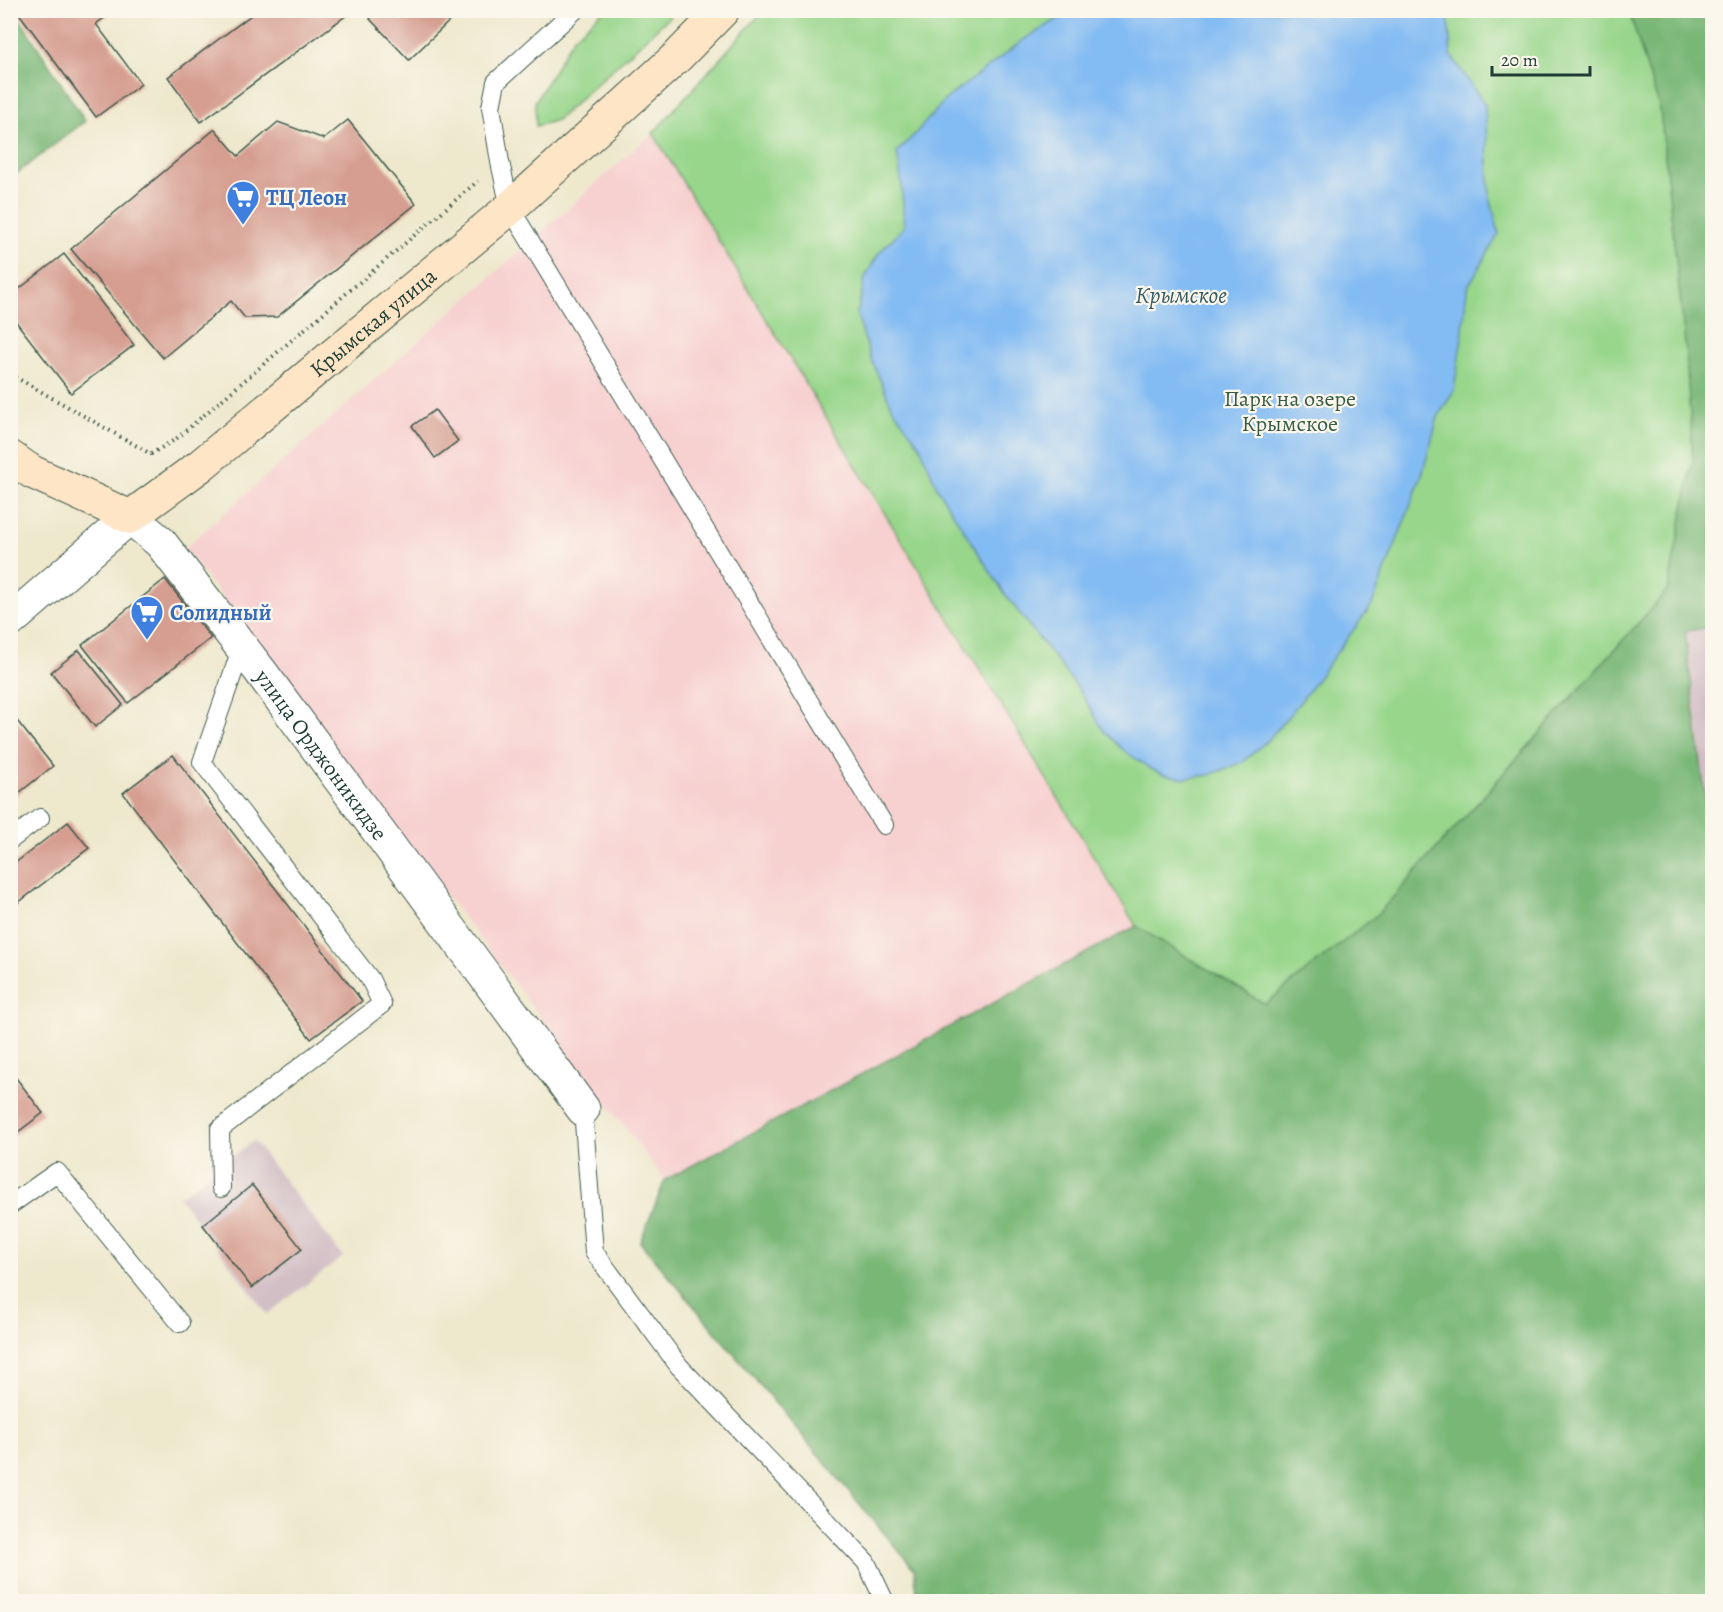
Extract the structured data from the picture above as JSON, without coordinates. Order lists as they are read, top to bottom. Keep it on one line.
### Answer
{"streets":{"main road":["Крымская улица","улица Орджоникидзе"]},"crossings":[["Крымская улица","улица Орджоникидзе"]],"water":["Крымское"],"parks":["Парк на озере Крымское"],"places":{"supermarket":["ТЦ Леон","Солидный"]},"scale_bar":"20 m"}
